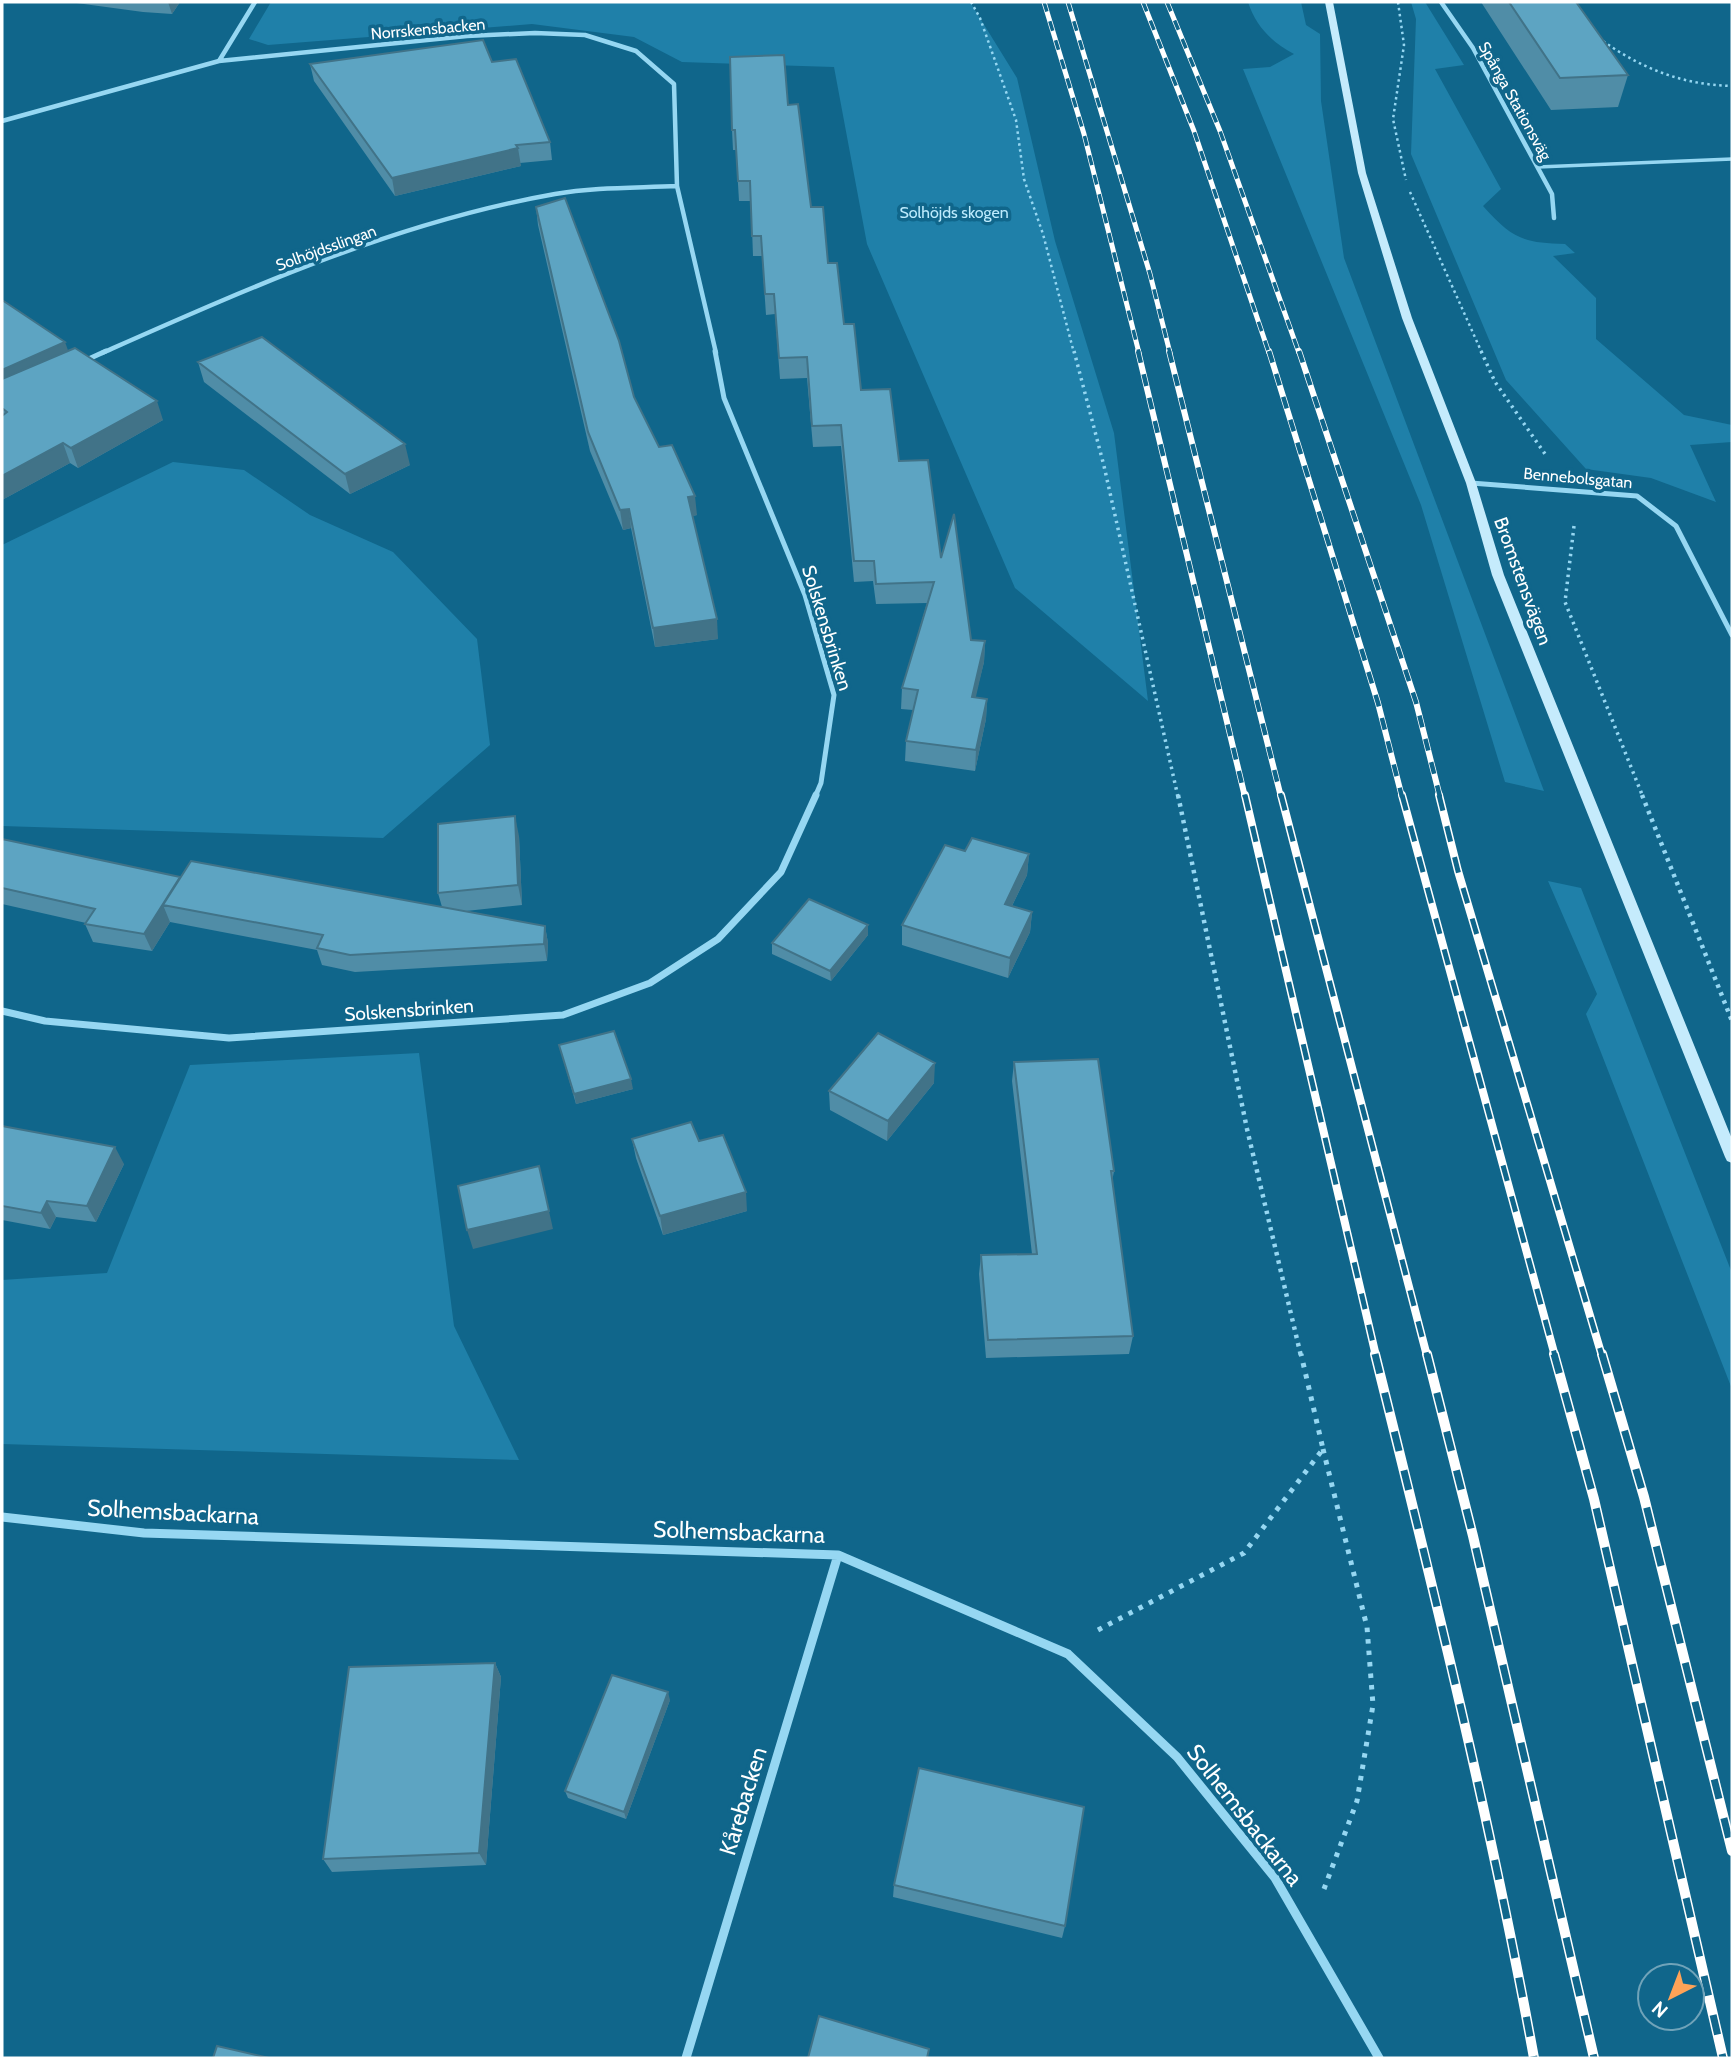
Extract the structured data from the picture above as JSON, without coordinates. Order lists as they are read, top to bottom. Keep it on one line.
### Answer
{"streets":{"street":["Norrskensbacken","Spånga Stationsväg","Solhöjdsslingan","Bennebolsgatan","Bromstensvägen","Solskensbrinken","Solhemsbackarna","Kårebacken"]},"crossings":[["Norrskensbacken","Solskensbrinken"],["Solhöjdsslingan","Solskensbrinken"],["Bennebolsgatan","Bromstensvägen"],["Solhemsbackarna","Kårebacken"]],"parks":["Solhöjds skogen"],"north":"bottom left"}
